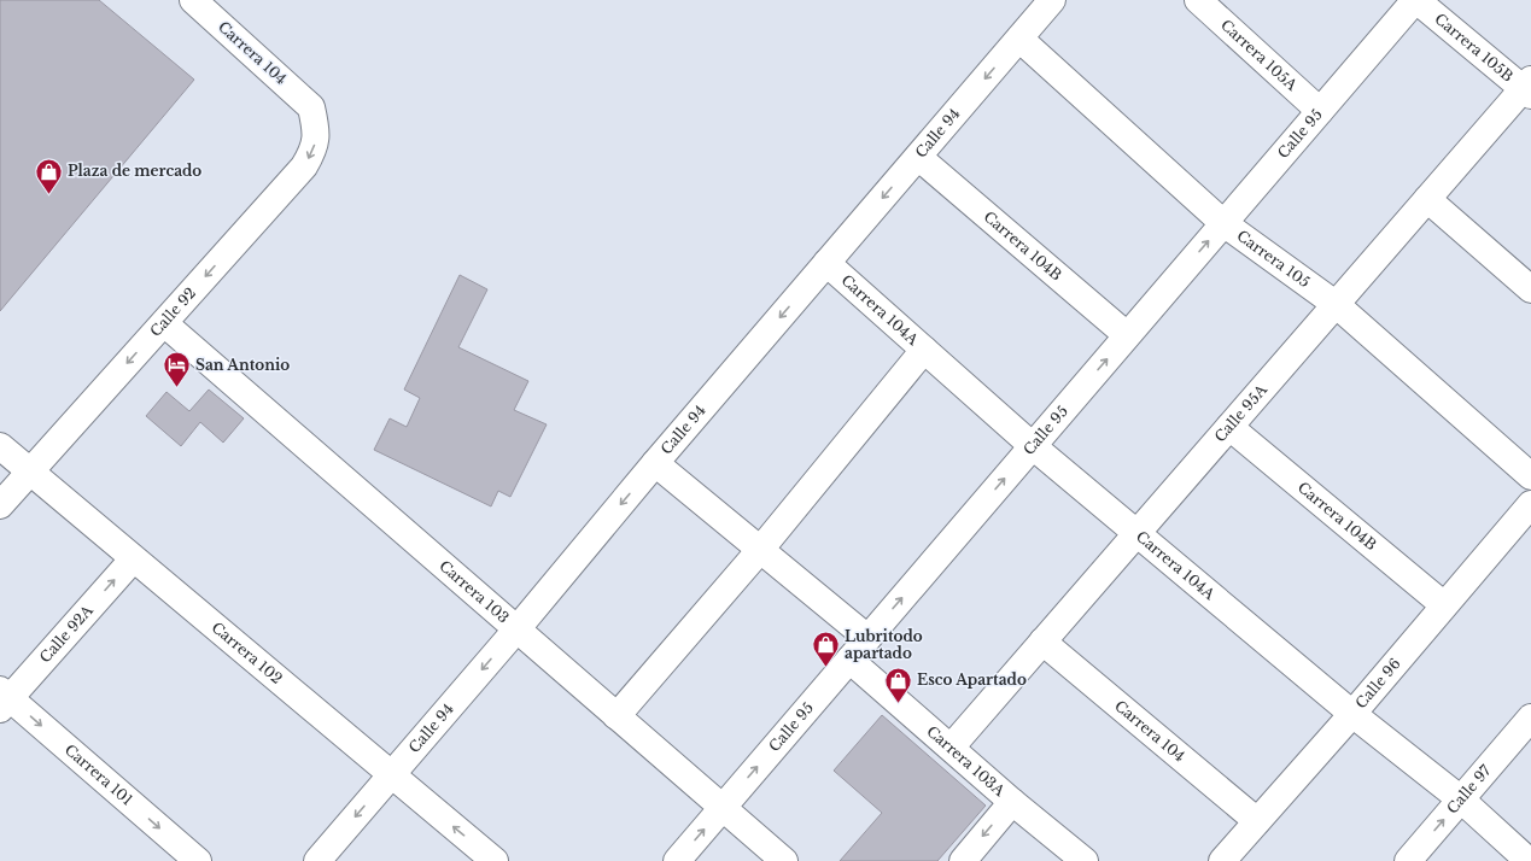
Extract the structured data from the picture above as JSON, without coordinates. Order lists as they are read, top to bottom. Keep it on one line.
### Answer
{"streets":{"street":["Carrera 105B","Carrera 104","Carrera 105A","Calle 94","Calle 95","Carrera 104B","Carrera 105","Carrera 104A","Calle 92","Calle 95A","Carrera 103","Calle 92A","Carrera 102","Calle 96","Carrera 103A","Carrera 101","Calle 97"]},"crossings":[["Carrera 105B","Calle 95"],["Carrera 105B","Calle 95A"],["Carrera 104","Calle 92"],["Carrera 104","Calle 95A"],["Carrera 104","Calle 96"],["Carrera 105A","Calle 95"],["Calle 94","Carrera 104B"],["Calle 94","Carrera 105"],["Calle 94","Carrera 104A"],["Calle 94","Carrera 103"],["Calle 94","Carrera 102"],["Calle 95","Carrera 104B"],["Calle 95","Carrera 105"],["Calle 95","Carrera 104A"],["Calle 95","Carrera 103"],["Calle 95","Carrera 103A"],["Carrera 104B","Calle 95A"],["Carrera 104B","Calle 96"],["Carrera 105","Calle 95A"],["Carrera 104A","Calle 95A"],["Carrera 104A","Calle 96"],["Carrera 104A","Calle 97"],["Calle 92","Carrera 103"],["Calle 92","Carrera 102"],["Calle 95A","Carrera 103A"],["Calle 92A","Carrera 102"],["Calle 92A","Carrera 101"]],"one_way":["Calle 92","Calle 92A","Carrera 101","Calle 97"],"places":{"shop":["Plaza de mercado","Lubritodo apartado","Esco Apartado"],"hotel":["San Antonio"]}}
